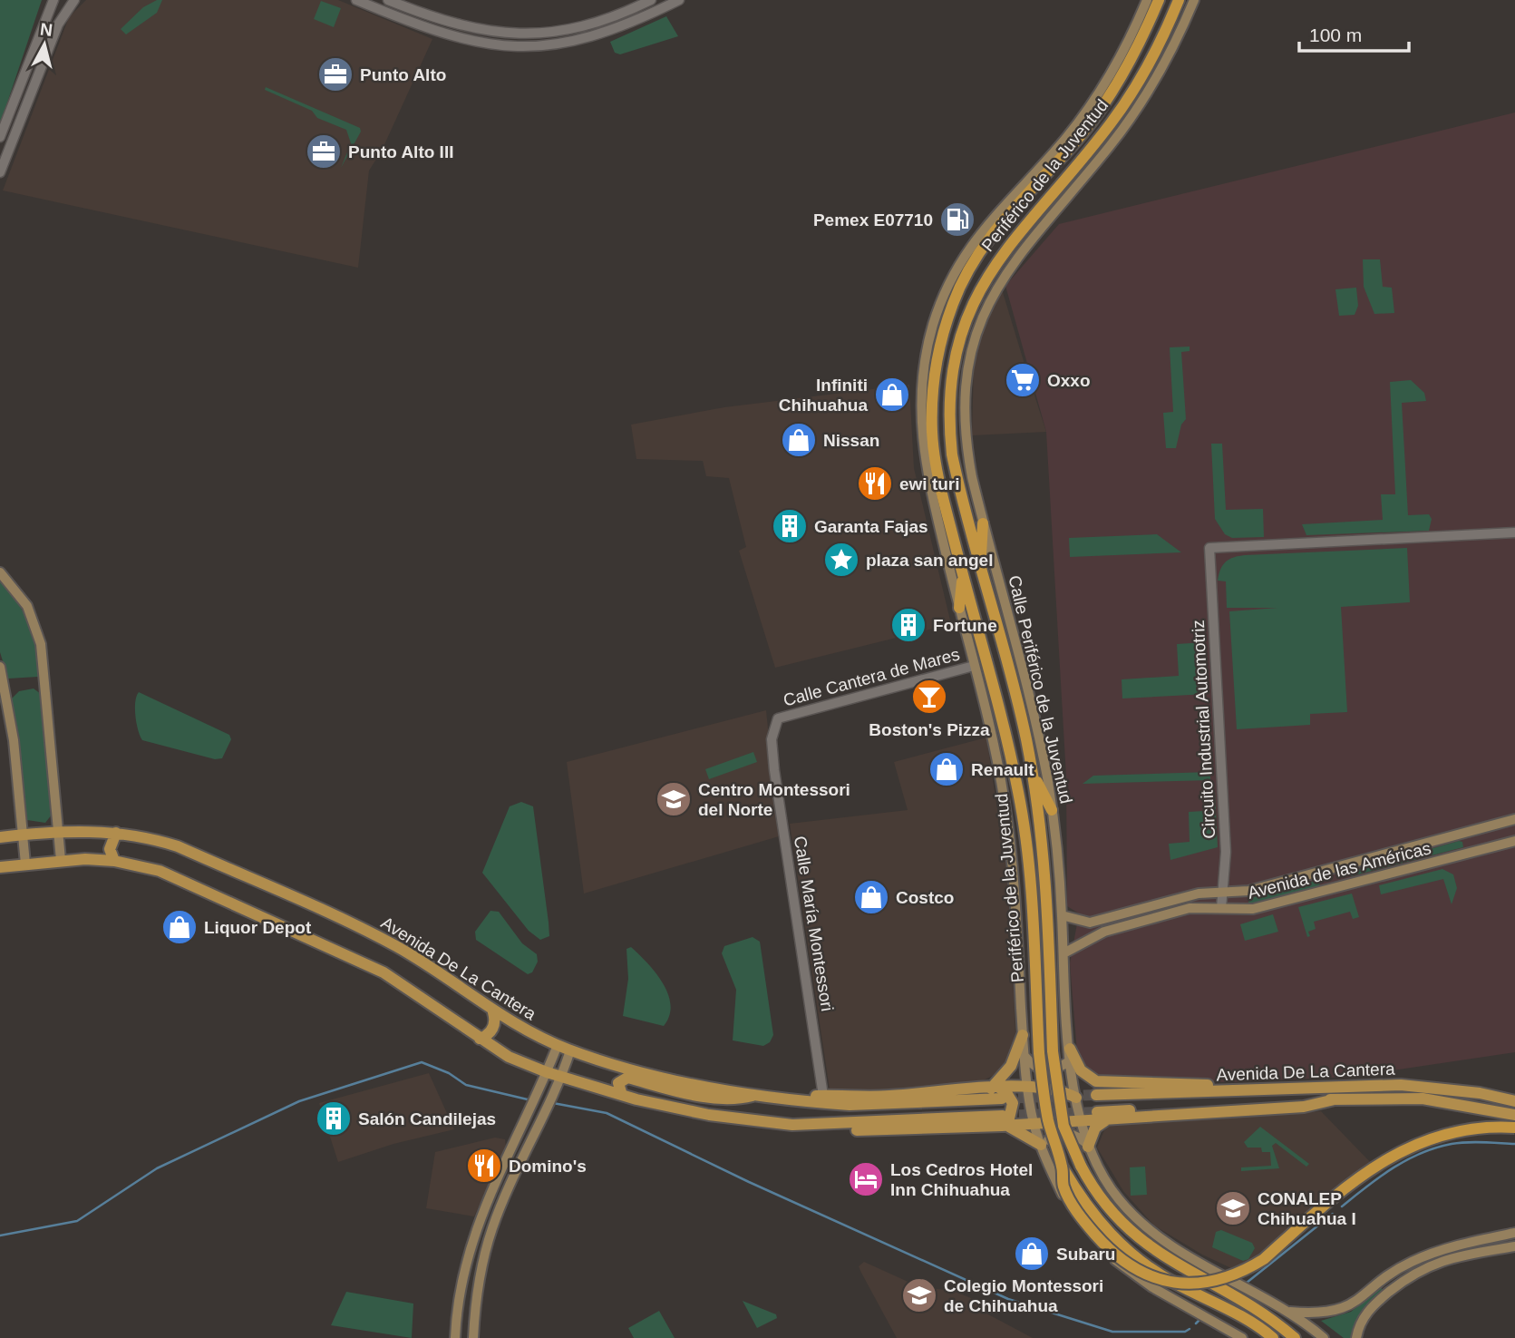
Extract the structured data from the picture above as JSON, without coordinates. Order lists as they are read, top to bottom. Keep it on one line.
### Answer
{"streets":{"highway":["Periférico de la Juventud"],"main road":["Calle Periférico de la Juventud","Avenida de las Américas","Avenida De La Cantera"],"street":["Calle Cantera de Mares","Circuito Industrial Automotriz","Calle María Montessori"]},"crossings":[["Calle Cantera de Mares","Calle María Montessori"],["Calle Periférico de la Juventud","Avenida de las Américas"],["Calle Periférico de la Juventud","Avenida De La Cantera"],["Circuito Industrial Automotriz","Avenida de las Américas"]],"places":{"office":["Punto Alto","Punto Alto III"],"fuel station":["Pemex E07710"],"supermarket":["Oxxo"],"shop":["Infiniti Chihuahua","Nissan","Renault","Costco","Liquor Depot","Subaru"],"restaurant":["ewi turi","Domino's"],"building":["Garanta Fajas","Fortune","Salón Candilejas"],"place":["plaza san angel"],"bar":["Boston's Pizza"],"school or university":["Centro Montessori del Norte","CONALEP Chihuahua I","Colegio Montessori de Chihuahua"],"hotel":["Los Cedros Hotel Inn Chihuahua"]},"scale_bar":"100 m","north":"top"}
